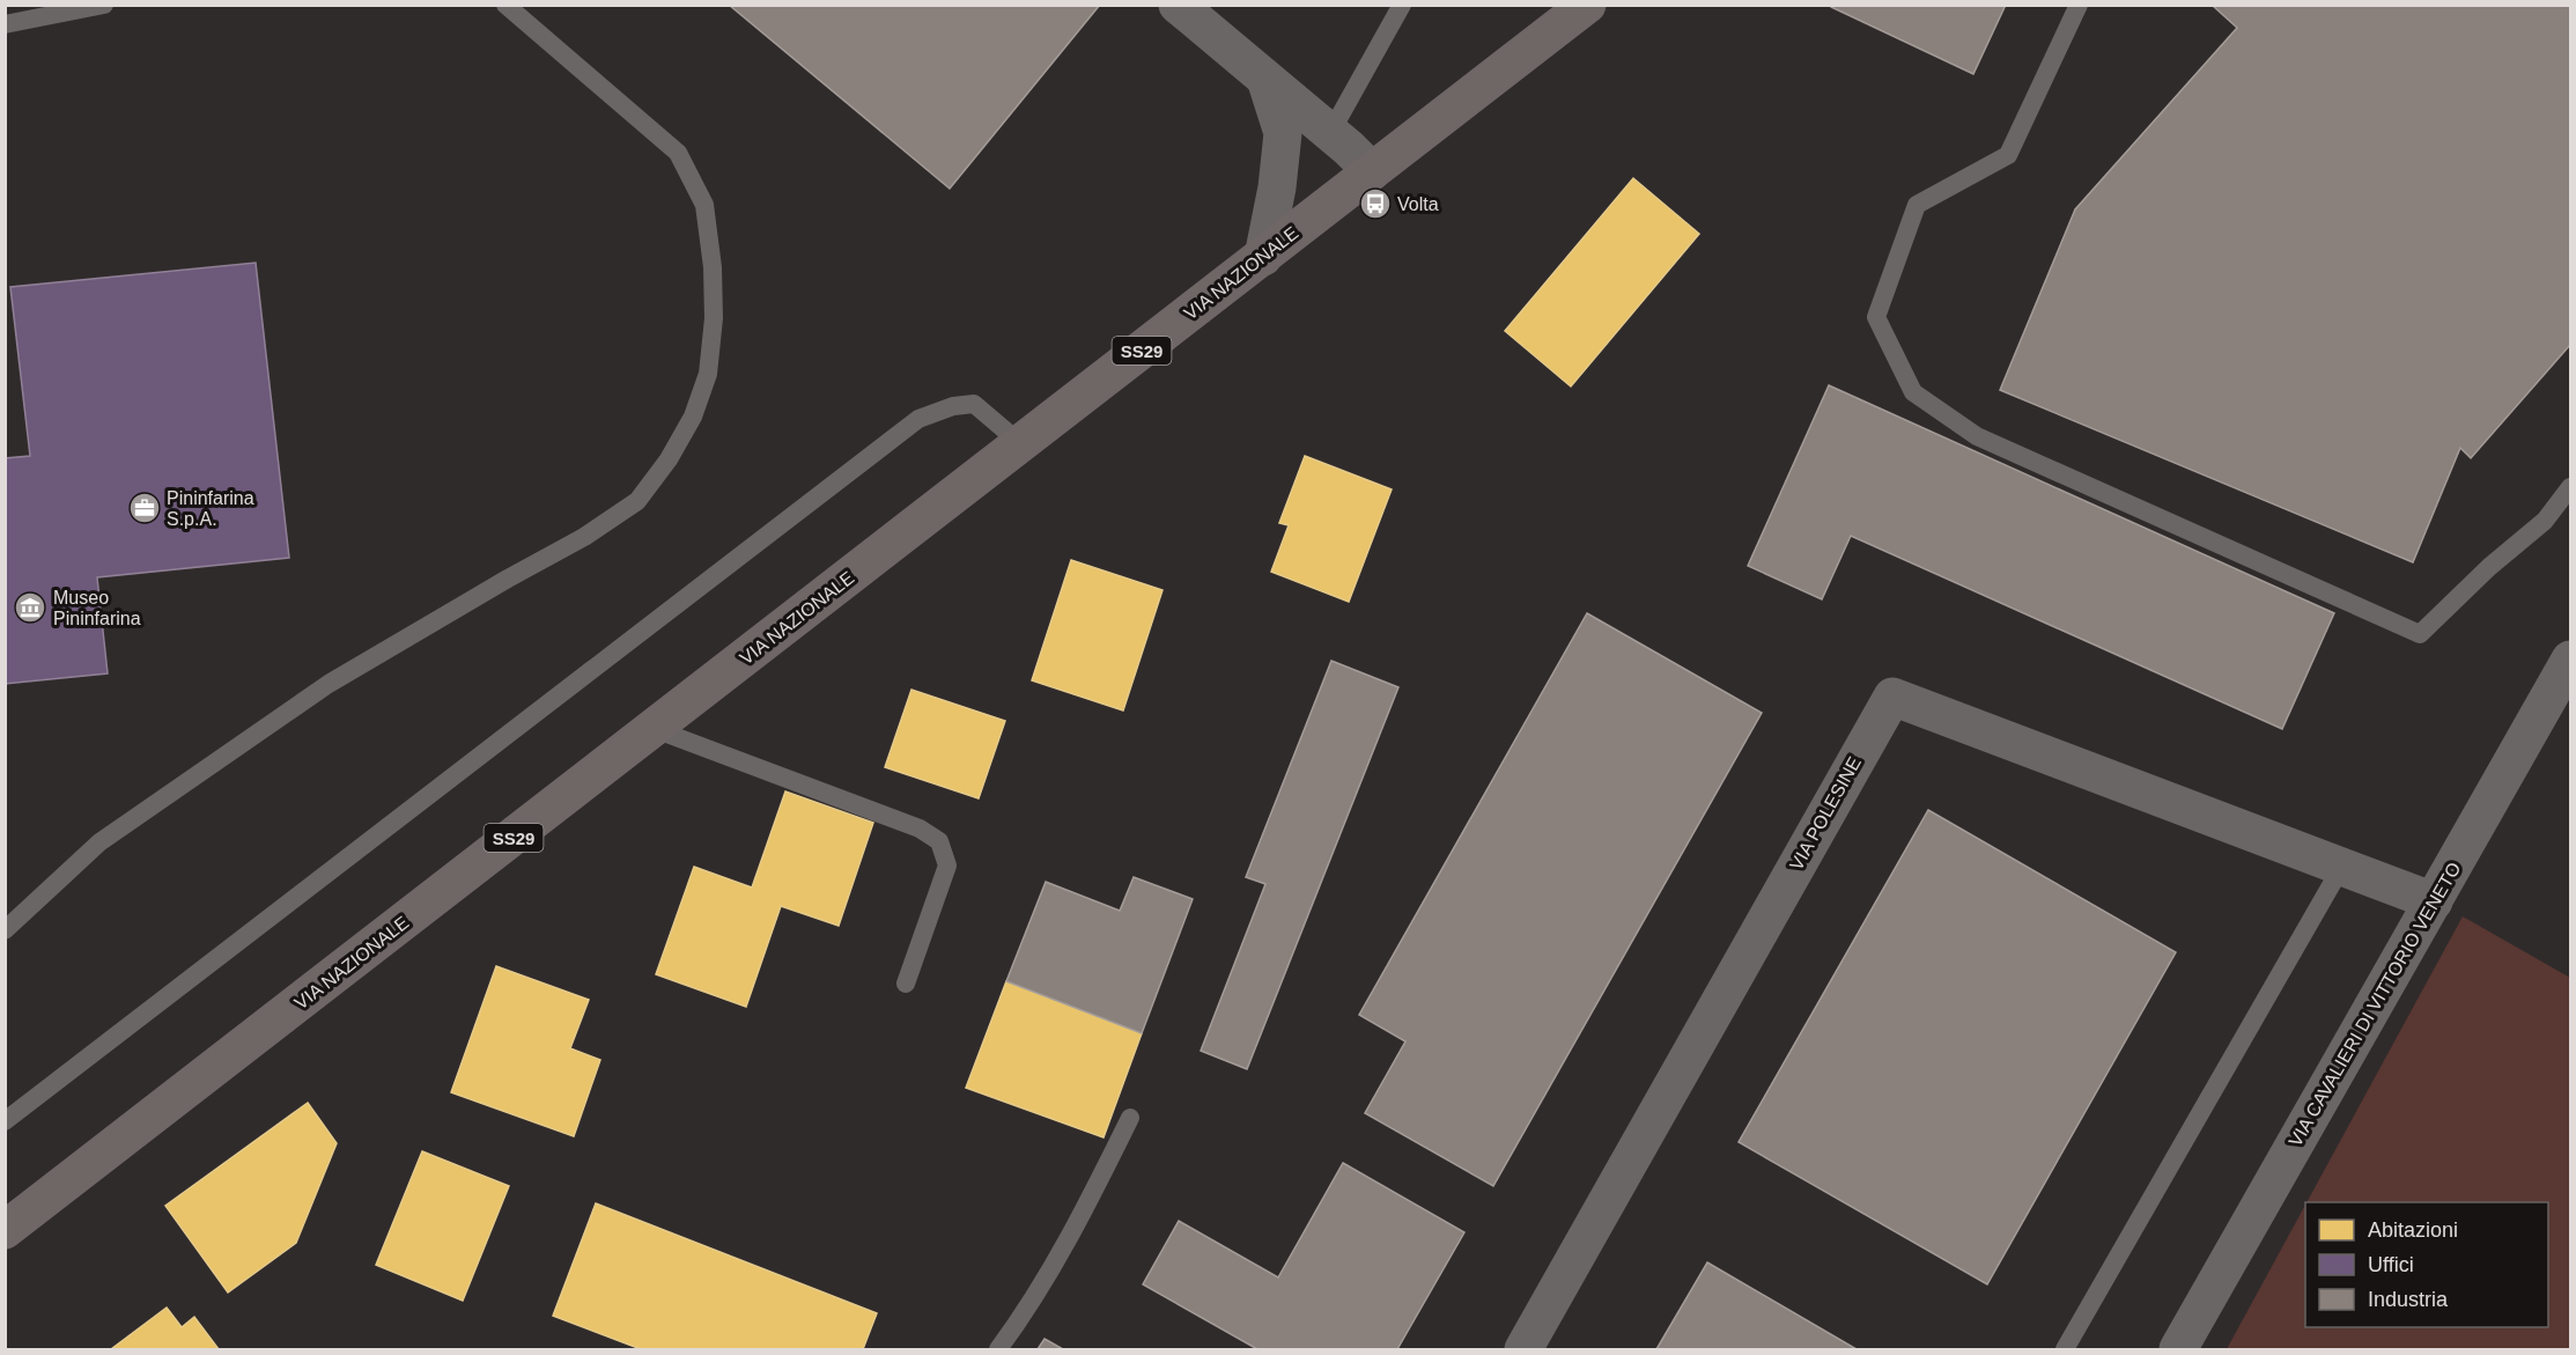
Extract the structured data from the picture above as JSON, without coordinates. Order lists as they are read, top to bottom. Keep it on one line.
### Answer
{"streets":{"main road":["VIA NAZIONALE","SS29"],"street":["VIA POLESINE","VIA CAVALIERI DI VITTORIO VENETO"]},"crossings":[["VIA POLESINE","VIA CAVALIERI DI VITTORIO VENETO"]],"places":{"bus stop":["Volta"],"office":["Pininfarina S.p.A."],"museum":["Museo Pininfarina"]},"legend":["Abitazioni","Uffici","Industria"]}
